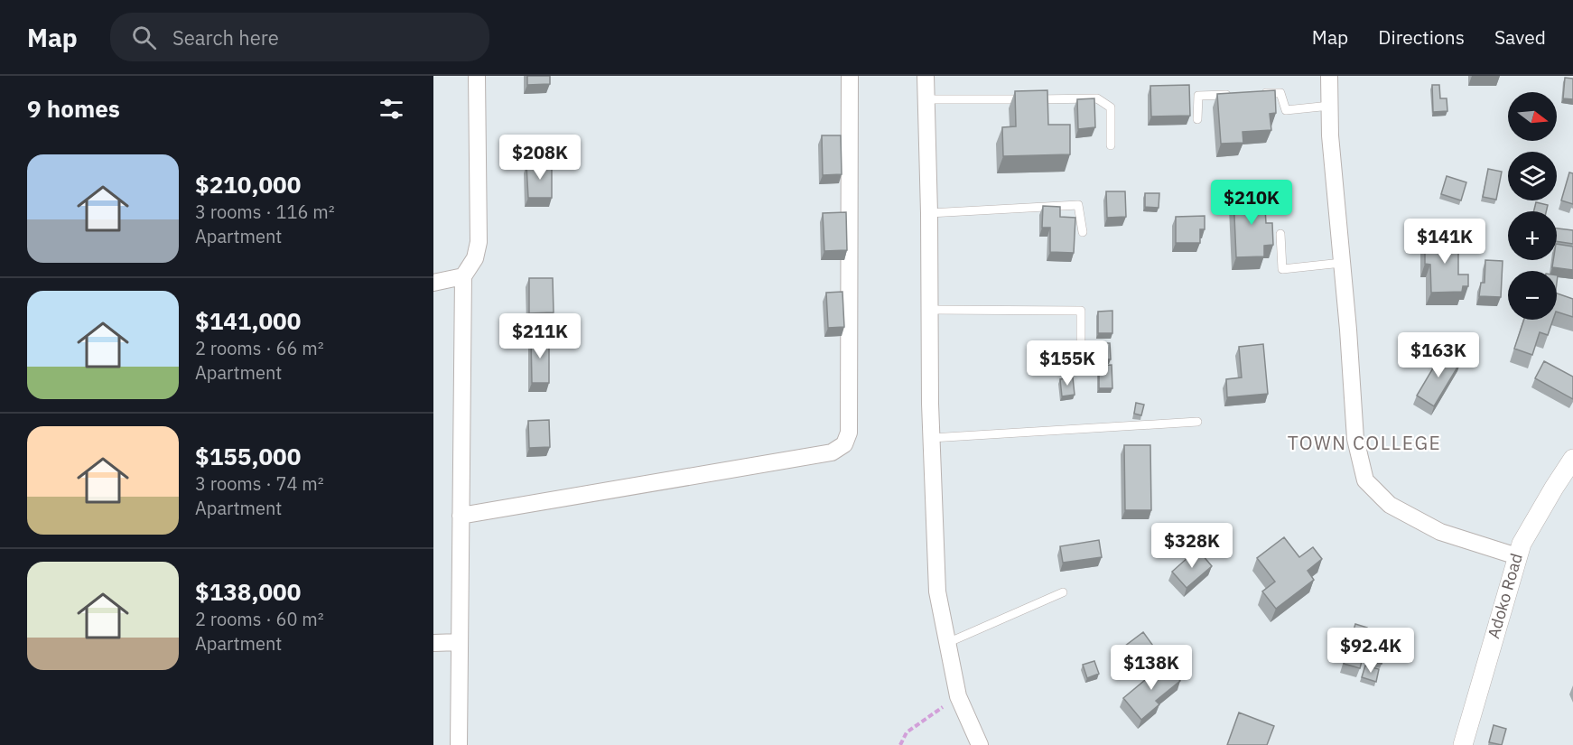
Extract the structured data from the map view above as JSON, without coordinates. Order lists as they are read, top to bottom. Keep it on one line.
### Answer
{"streets":{"street":["Adoko Road"]},"districts":["TOWN COLLEGE"],"north":"right","page":{"header":"Map","search":"Search here","nav":["Map","Directions","Saved"],"heading":"9 homes","map_buttons":["+","−"],"price":["$208K","$210K","$141K","$211K","$163K","$155K","$328K","$92.4K","$138K"],"list":[{"name":"$210,000","note":"3 rooms · 116 m² · Apartment"},{"name":"$141,000","note":"2 rooms · 66 m² · Apartment"},{"name":"$155,000","note":"3 rooms · 74 m² · Apartment"},{"name":"$138,000","note":"2 rooms · 60 m² · Apartment"}]}}
